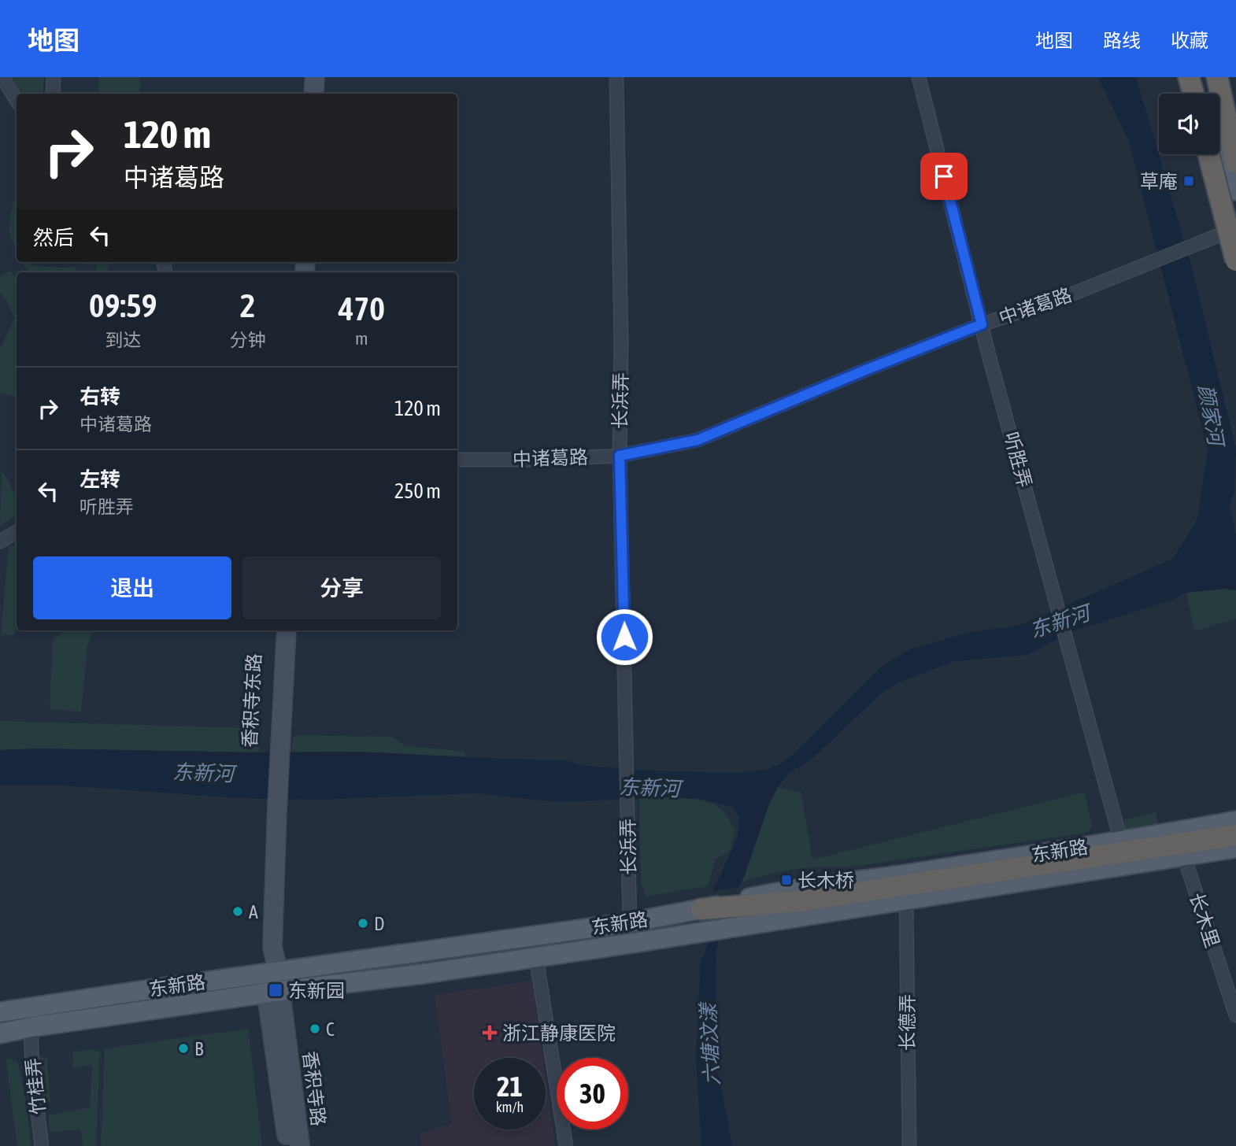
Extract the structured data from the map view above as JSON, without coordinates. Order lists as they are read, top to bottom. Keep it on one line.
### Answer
{"streets":{"main road":["香积寺东路","东新路","香积寺路"],"street":["中诸葛路","长浜弄","听胜弄","长木里","长德弄","竹桂弄"]},"crossings":[["中诸葛路","长浜弄"],["中诸葛路","听胜弄"],["长浜弄","东新路"],["听胜弄","东新路"],["香积寺东路","东新路"],["香积寺东路","香积寺路"],["东新路","长木里"],["东新路","长德弄"],["东新路","竹桂弄"],["东新路","香积寺路"]],"water":["颜家河","东新河","六塘汶漾"],"places":{"transit":["草庵","长木桥","东新园"],"other":["A","D","C","B"],"health":["浙江静康医院"]},"page":{"header":"地图","nav":["地图","路线","收藏"],"turn":["120 m","中诸葛路"],"then":"然后","eta":["09:59","到达","2","分钟","470","m"],"list":[{"name":"右转","note":"中诸葛路","value":"120 m"},{"name":"左转","note":"听胜弄","value":"250 m"}],"buttons":["退出","分享"],"speed":"21 km/h","limit":"30"}}
